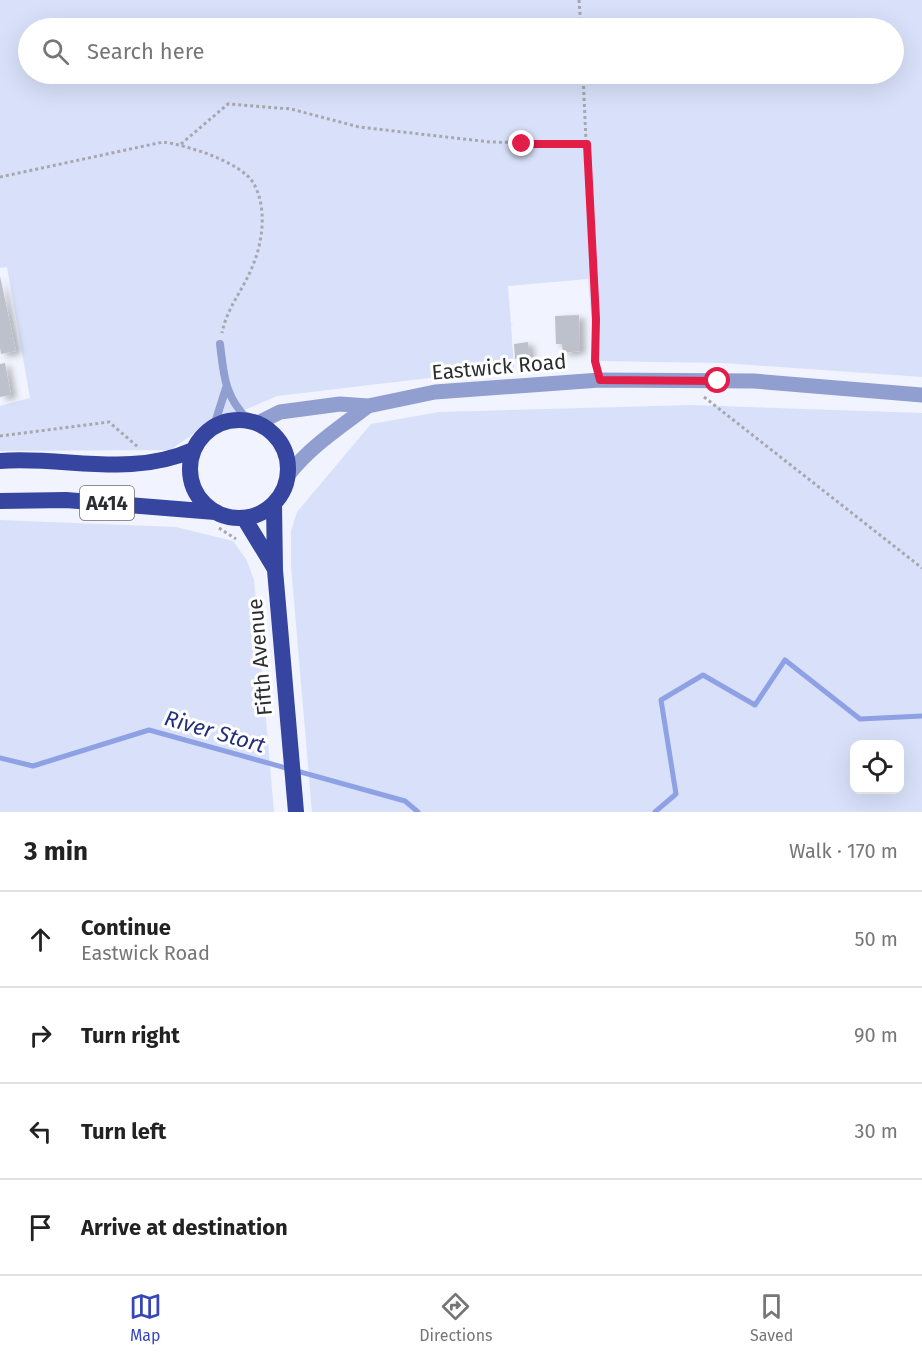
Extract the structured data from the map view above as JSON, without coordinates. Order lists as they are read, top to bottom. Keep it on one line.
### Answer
{"streets":{"highway":["A414","Fifth Avenue"],"street":["Eastwick Road"]},"crossings":[["Eastwick Road","A414"],["Eastwick Road","Fifth Avenue"],["A414","Fifth Avenue"]],"water":["River Stort"],"page":{"search":"Search here","heading":["3 min","Walk · 170 m"],"list":[["Continue","Eastwick Road","50 m"],["Turn right","90 m"],["Turn left","30 m"],"Arrive at destination"],"nav":["Map","Directions","Saved"]}}
